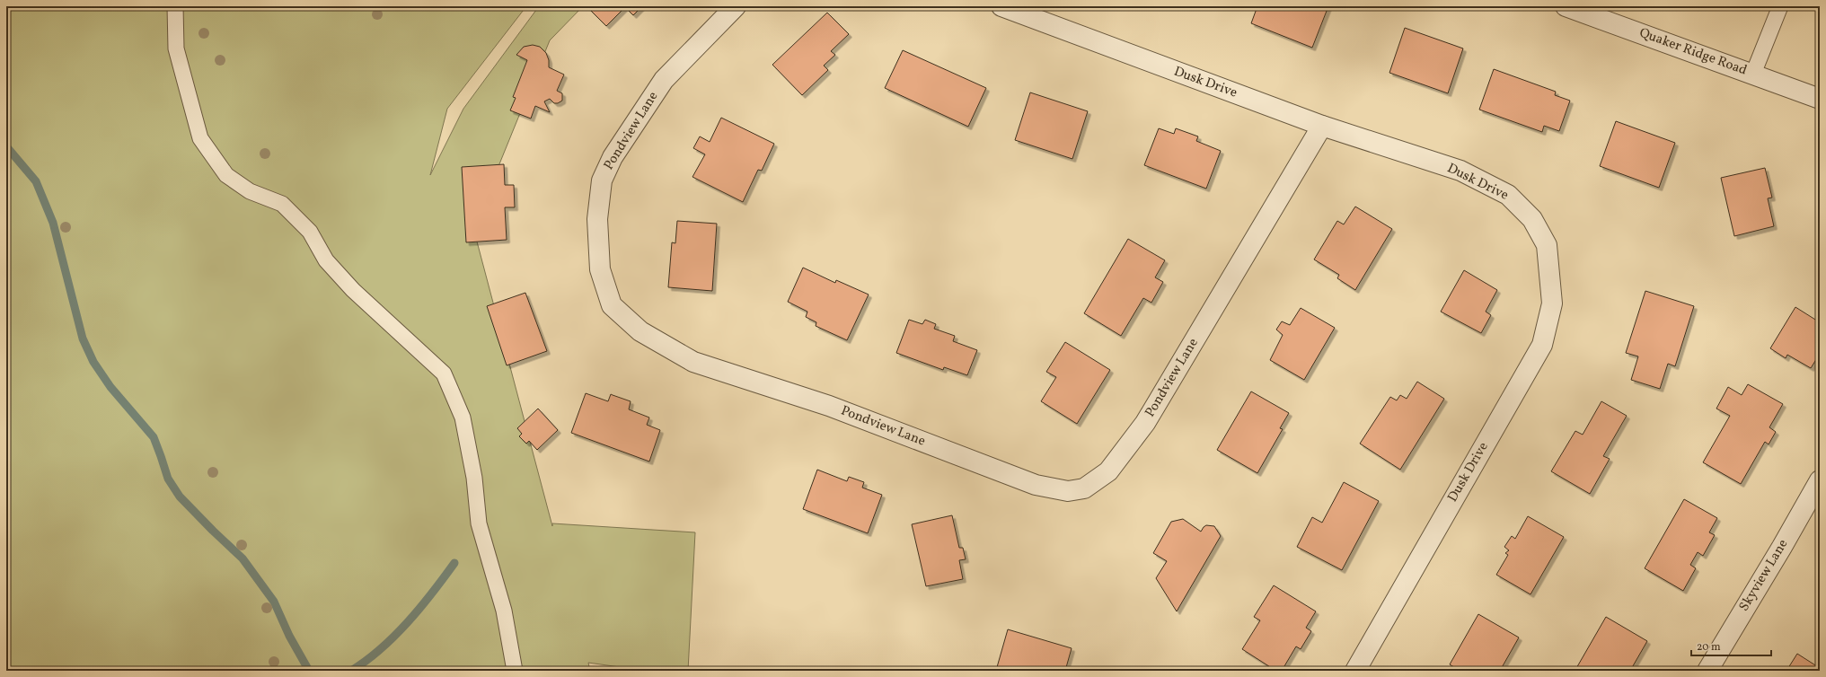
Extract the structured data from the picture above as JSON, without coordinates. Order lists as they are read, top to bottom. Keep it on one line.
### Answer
{"streets":{"street":["Quaker Ridge Road","Dusk Drive","Pondview Lane","Skyview Lane"]},"crossings":[["Dusk Drive","Pondview Lane"]],"scale_bar":"20 m"}
